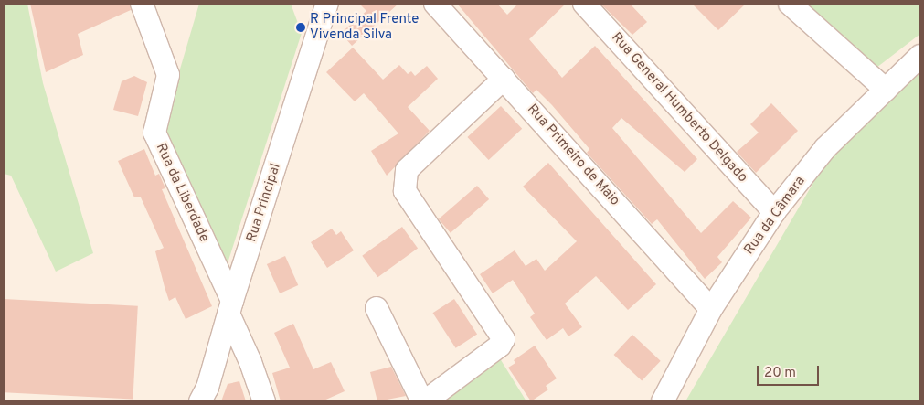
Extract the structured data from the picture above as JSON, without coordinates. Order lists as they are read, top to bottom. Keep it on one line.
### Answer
{"streets":{"street":["Rua General Humberto Delgado","Rua Primeiro de Maio","Rua da Liberdade","Rua Principal","Rua da Câmara"]},"crossings":[["Rua General Humberto Delgado","Rua da Câmara"],["Rua Primeiro de Maio","Rua da Câmara"],["Rua da Liberdade","Rua Principal"]],"places":["R Principal Frente Vivenda Silva"],"scale_bar":"20 m"}
